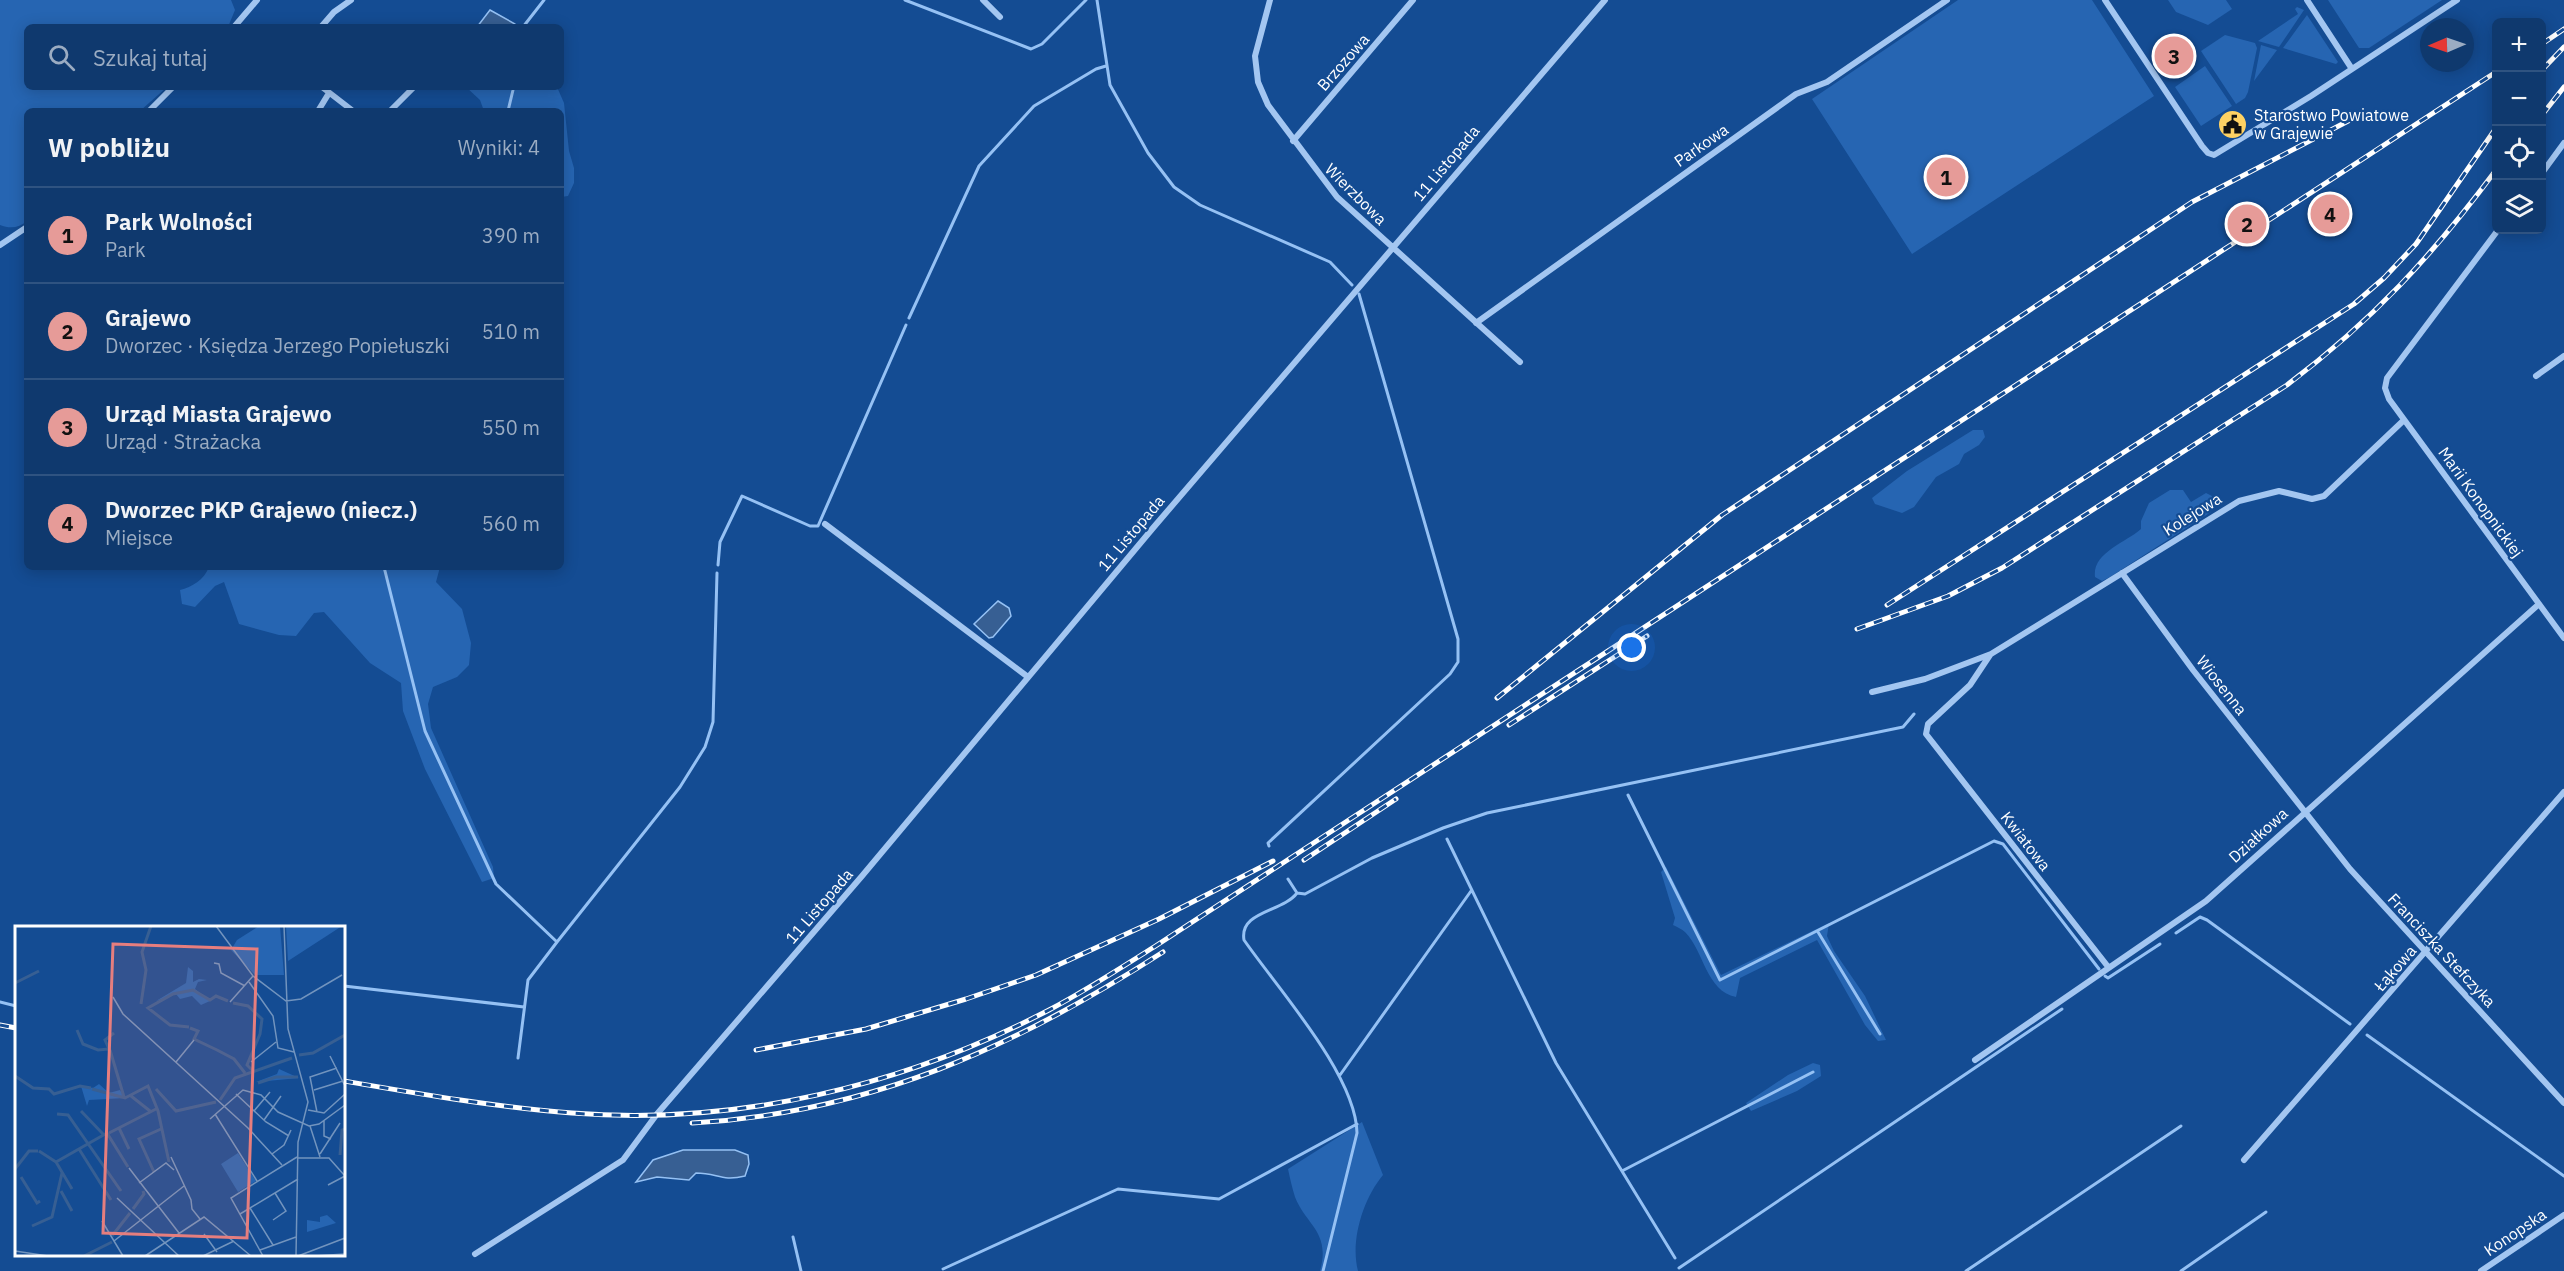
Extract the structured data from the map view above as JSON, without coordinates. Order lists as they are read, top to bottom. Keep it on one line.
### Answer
{"streets":{"street":["Brzozowa","Parkowa","11 Listopada","Wierzbowa","Marii Konopnickiej","Kolejowa","Wiosenna","Działkowa","Kwiatowa","Franciszka Stefczyka","Łąkowa","Konopska"]},"crossings":[["Brzozowa","Wierzbowa"],["Parkowa","Wierzbowa"],["11 Listopada","Wierzbowa"],["Marii Konopnickiej","Kolejowa"],["Marii Konopnickiej","Działkowa"],["Kolejowa","Wiosenna"],["Kolejowa","Kwiatowa"],["Wiosenna","Działkowa"],["Wiosenna","Franciszka Stefczyka"],["Działkowa","Kwiatowa"],["Działkowa","Franciszka Stefczyka"],["Franciszka Stefczyka","Łąkowa"]],"places":{"public building":["Starostwo Powiatowe w Grajewie"]},"north":"left","page":{"map_buttons":["+","−"],"search":"Szukaj tutaj","pins":["3","1","4","2"],"heading":["W pobliżu","Wyniki: 4"],"list":[{"mark":"1","name":"Park Wolności","note":"Park","value":"390 m"},{"mark":"2","name":"Grajewo","note":"Dworzec · Księdza Jerzego Popiełuszki","value":"510 m"},{"mark":"3","name":"Urząd Miasta Grajewo","note":"Urząd · Strażacka","value":"550 m"},{"mark":"4","name":"Dworzec PKP Grajewo (niecz.)","note":"Miejsce","value":"560 m"}]}}
